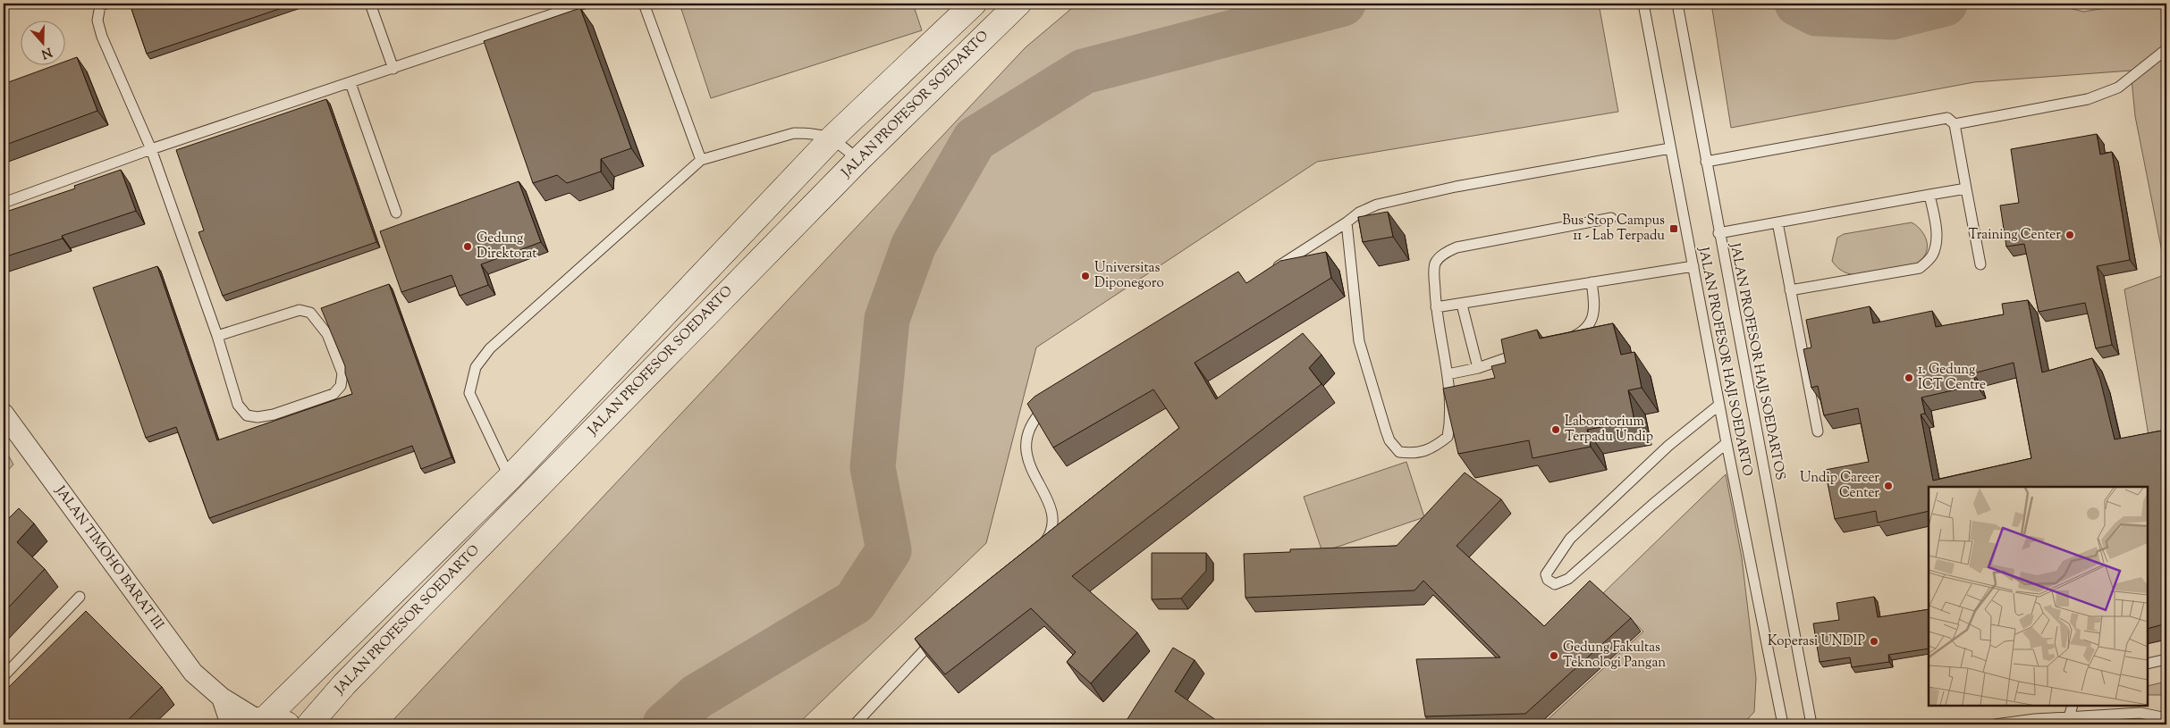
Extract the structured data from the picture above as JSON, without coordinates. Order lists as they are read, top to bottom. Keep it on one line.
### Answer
{"streets":{"street":["JALAN PROFESOR SOEDARTO","JALAN TIMOHO BARAT III"],"lane":["JALAN PROFESOR HAJI SOEDARTO","JALAN PROFESOR HAJI SOEDARTOS"]},"crossings":[["JALAN PROFESOR SOEDARTO","JALAN TIMOHO BARAT III"]],"places":{"transit":["Bus Stop Campus 11 - Lab Terpadu"],"other":["Training Center","Gedung Direktorat","Universitas Diponegoro","1. Gedung ICT Centre","Laboratorium Terpadu Undip","Undip Career Center","Koperasi UNDIP","Gedung Fakultas Teknologi Pangan"]},"north":"bottom"}
